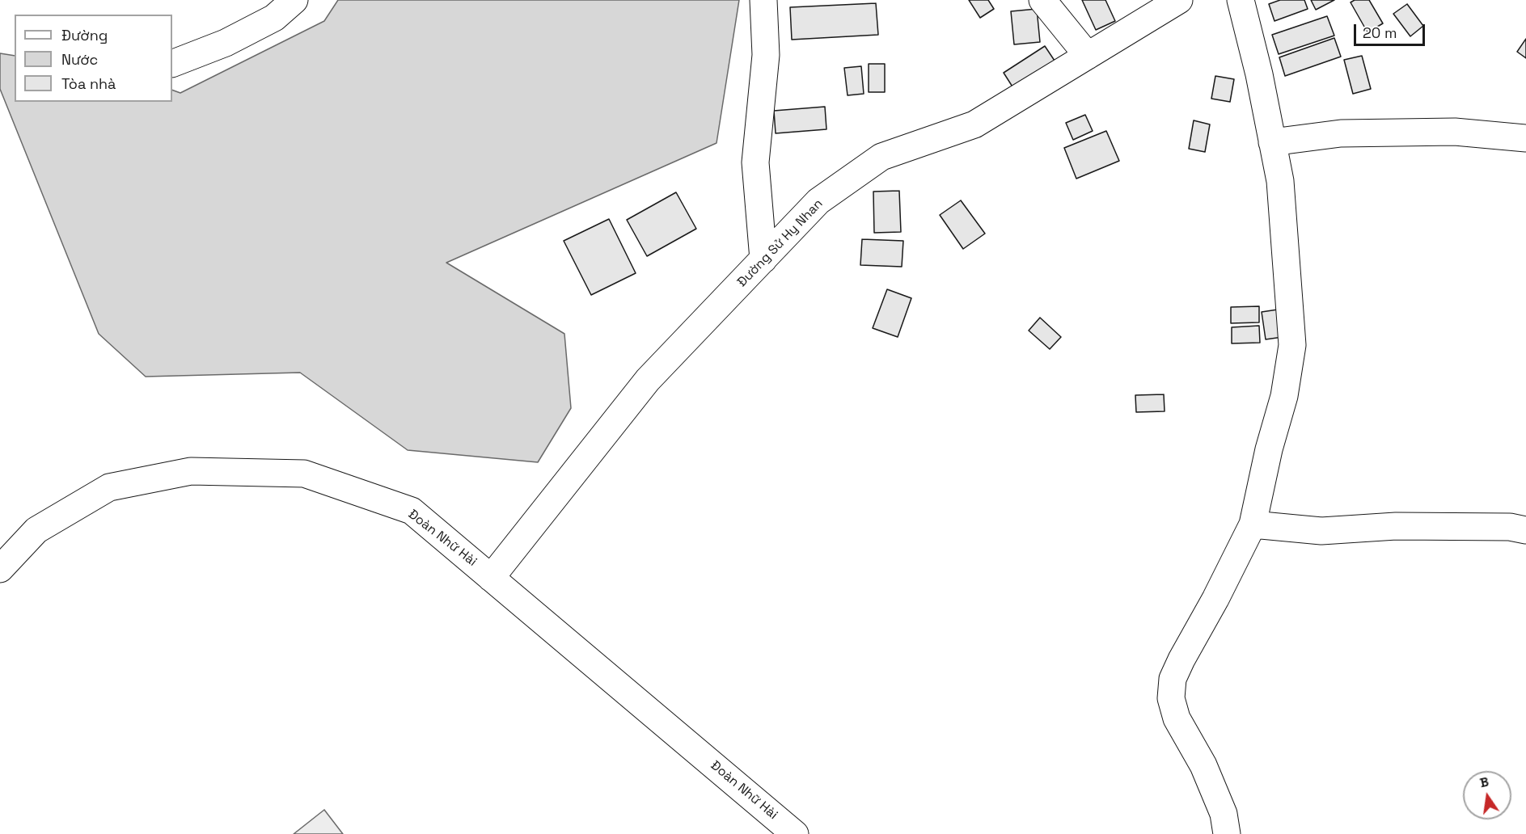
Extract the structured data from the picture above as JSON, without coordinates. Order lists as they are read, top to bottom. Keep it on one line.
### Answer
{"streets":{"street":["Đường Sử Hy Nhan","Đoàn Nhữ Hài"]},"crossings":[["Đường Sử Hy Nhan","Đoàn Nhữ Hài"]],"legend":["Đường","Nước","Tòa nhà"],"scale_bar":"20 m","north":"top"}
